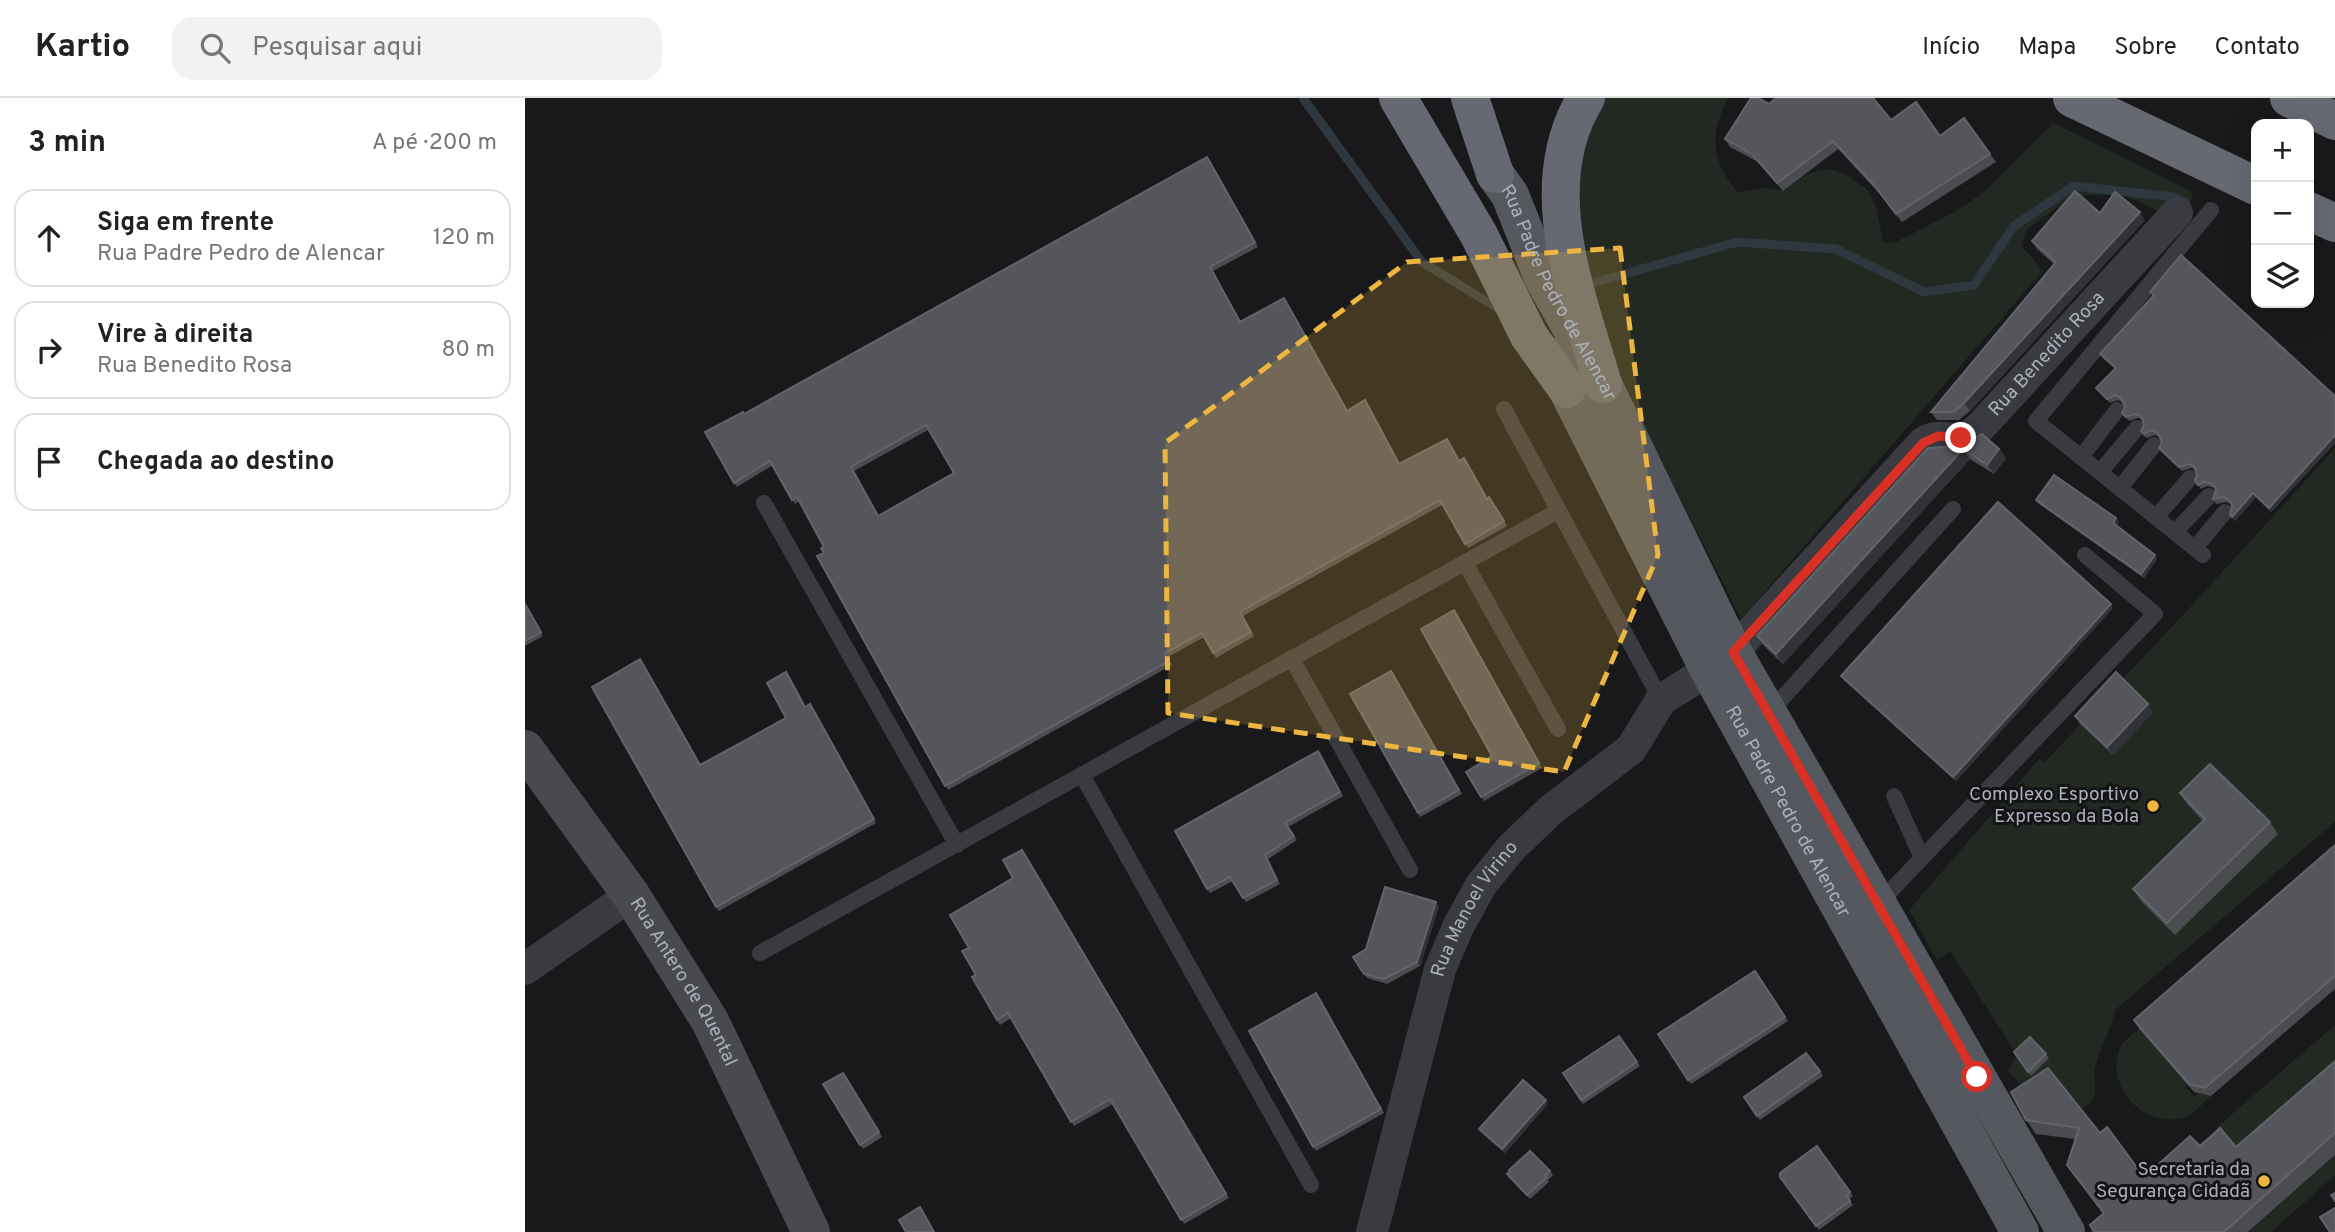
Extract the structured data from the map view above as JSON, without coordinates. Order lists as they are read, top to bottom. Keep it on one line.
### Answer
{"streets":{"main road":["Rua Padre Pedro de Alencar"],"street":["Rua Benedito Rosa","Rua Manoel Virino","Rua Antero de Quental"]},"crossings":[["Rua Padre Pedro de Alencar","Rua Benedito Rosa"],["Rua Padre Pedro de Alencar","Rua Manoel Virino"],["Rua Benedito Rosa","Rua Manoel Virino"]],"places":["Complexo Esportivo Expresso da Bola","Secretaria da Segurança Cidadã"],"page":{"header":"Kartio","search":"Pesquisar aqui","nav":["Início","Mapa","Sobre","Contato"],"heading":["3 min","A pé · 200 m"],"map_buttons":["+","−"],"list":[["Siga em frente","Rua Padre Pedro de Alencar","120 m"],["Vire à direita","Rua Benedito Rosa","80 m"],"Chegada ao destino"]}}
